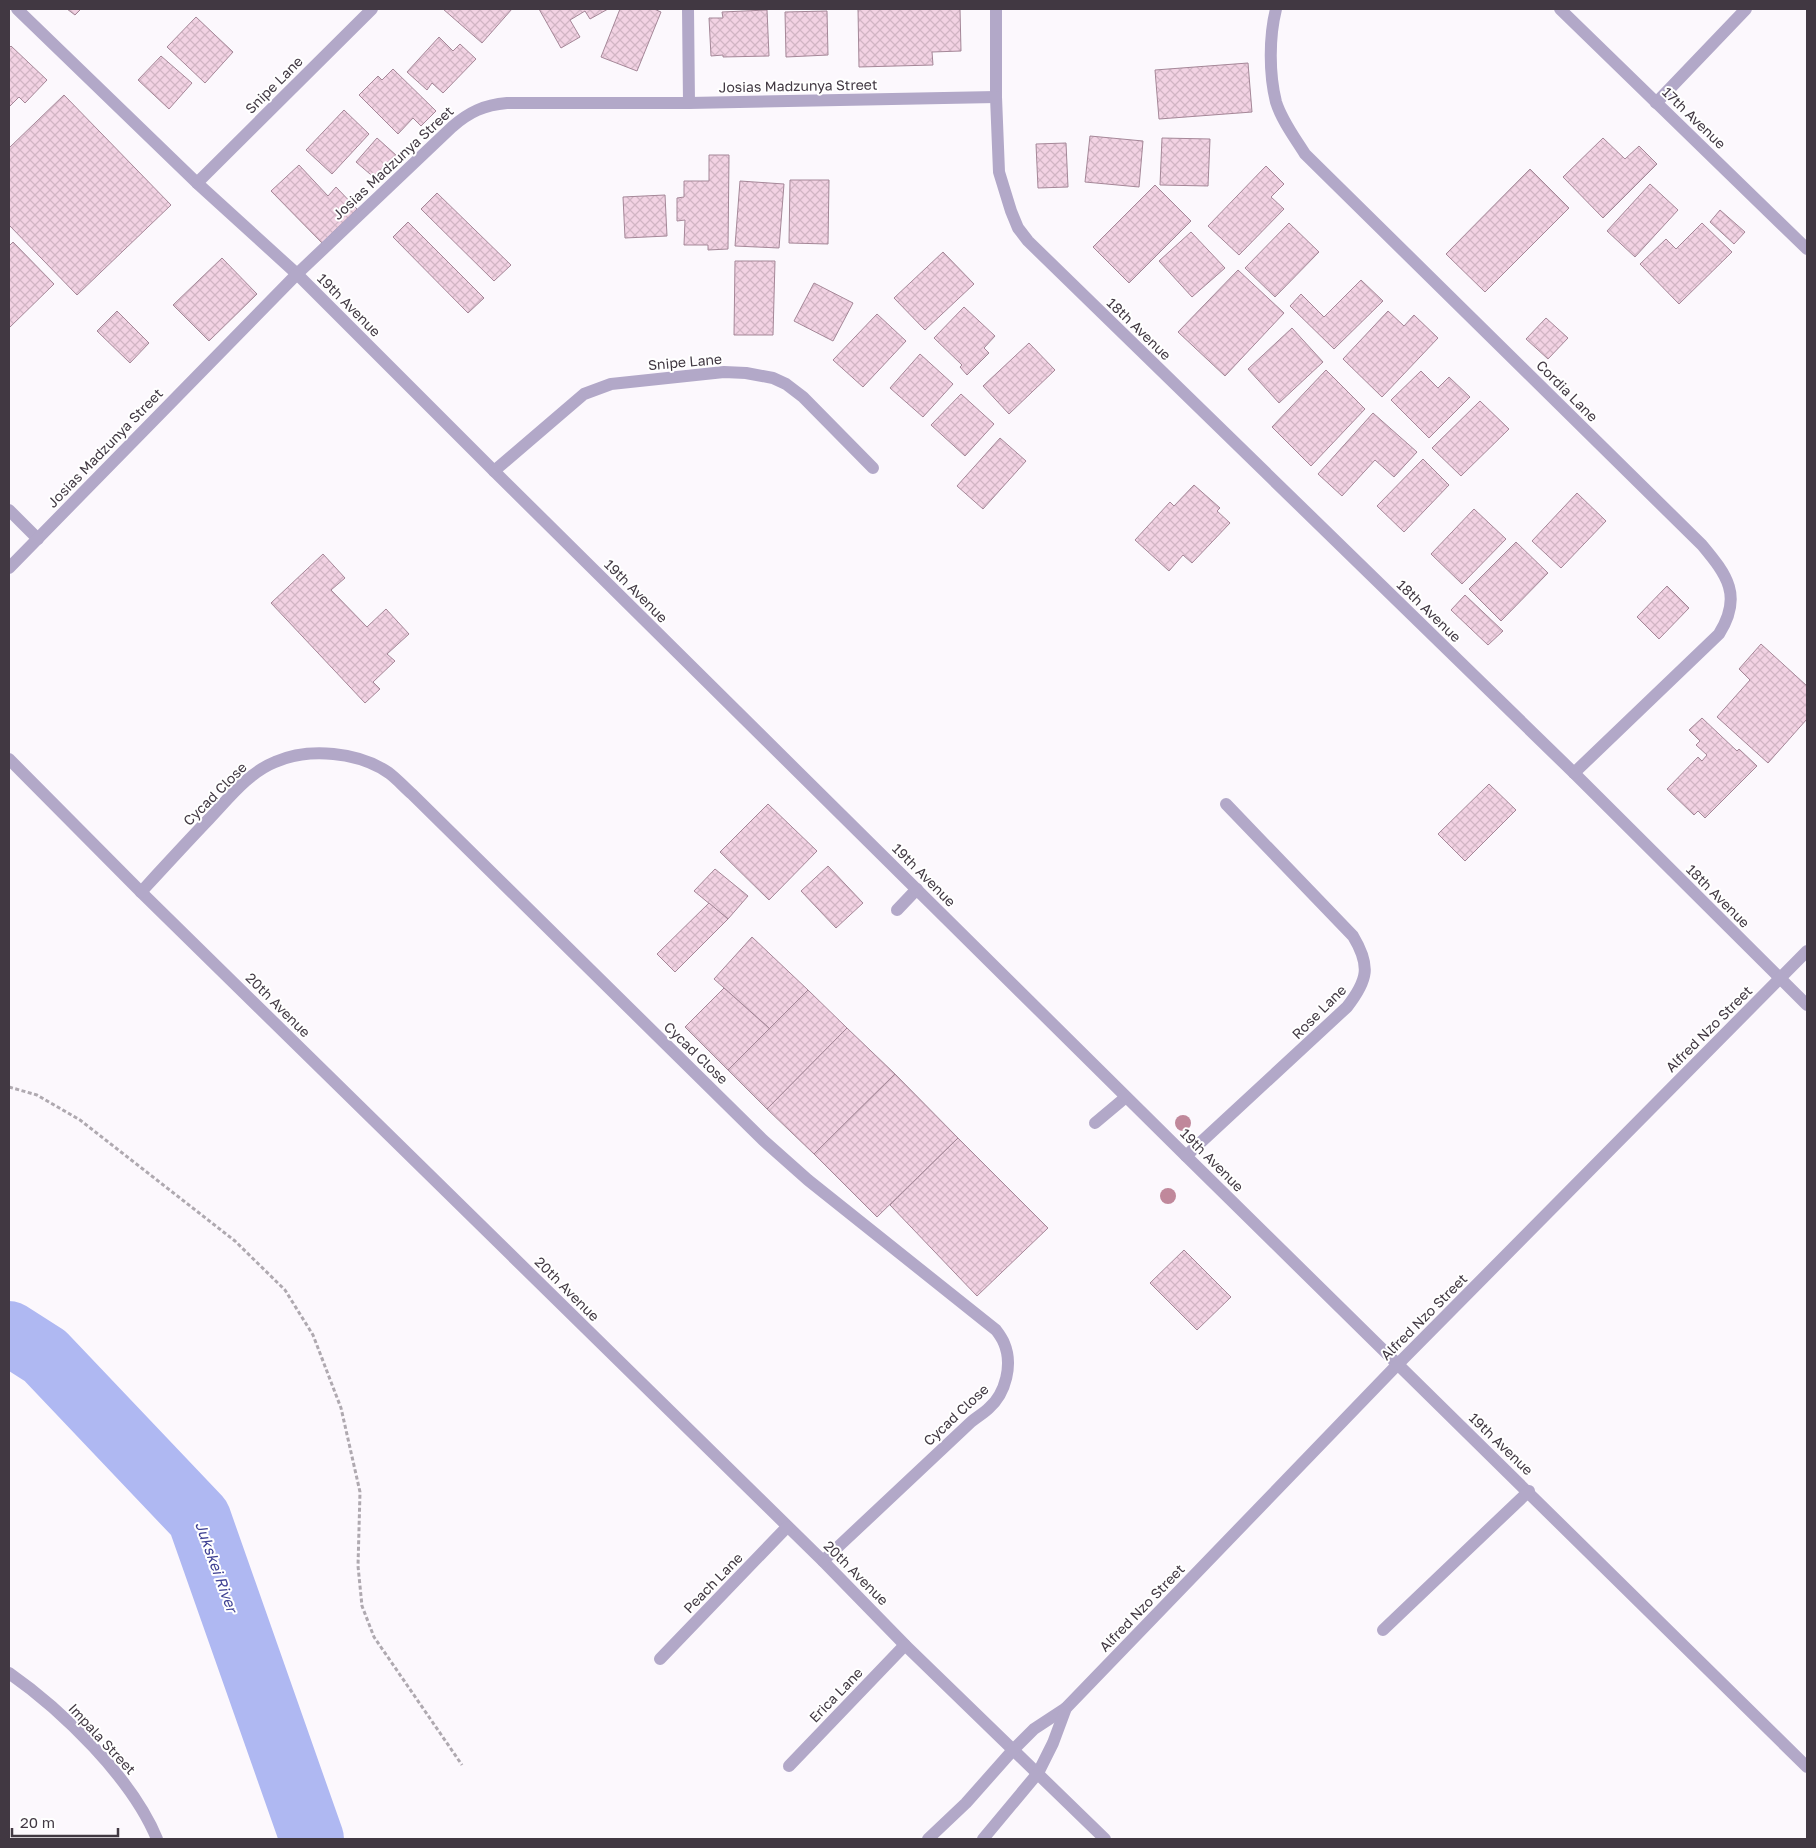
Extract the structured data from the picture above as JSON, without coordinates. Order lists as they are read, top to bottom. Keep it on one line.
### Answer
{"streets":{"street":["Snipe Lane","Josias Madzunya Street","17th Avenue","19th Avenue","18th Avenue","Cordia Lane","Cycad Close","20th Avenue","Rose Lane","Alfred Nzo Street","Peach Lane","Erica Lane","Impala Street"]},"crossings":[["Snipe Lane","19th Avenue"],["Josias Madzunya Street","19th Avenue"],["Josias Madzunya Street","18th Avenue"],["19th Avenue","Rose Lane"],["19th Avenue","Alfred Nzo Street"],["18th Avenue","Cordia Lane"],["18th Avenue","Alfred Nzo Street"],["Cycad Close","20th Avenue"],["20th Avenue","Alfred Nzo Street"],["20th Avenue","Peach Lane"],["20th Avenue","Erica Lane"]],"water":["Jukskei River"],"scale_bar":"20 m"}
